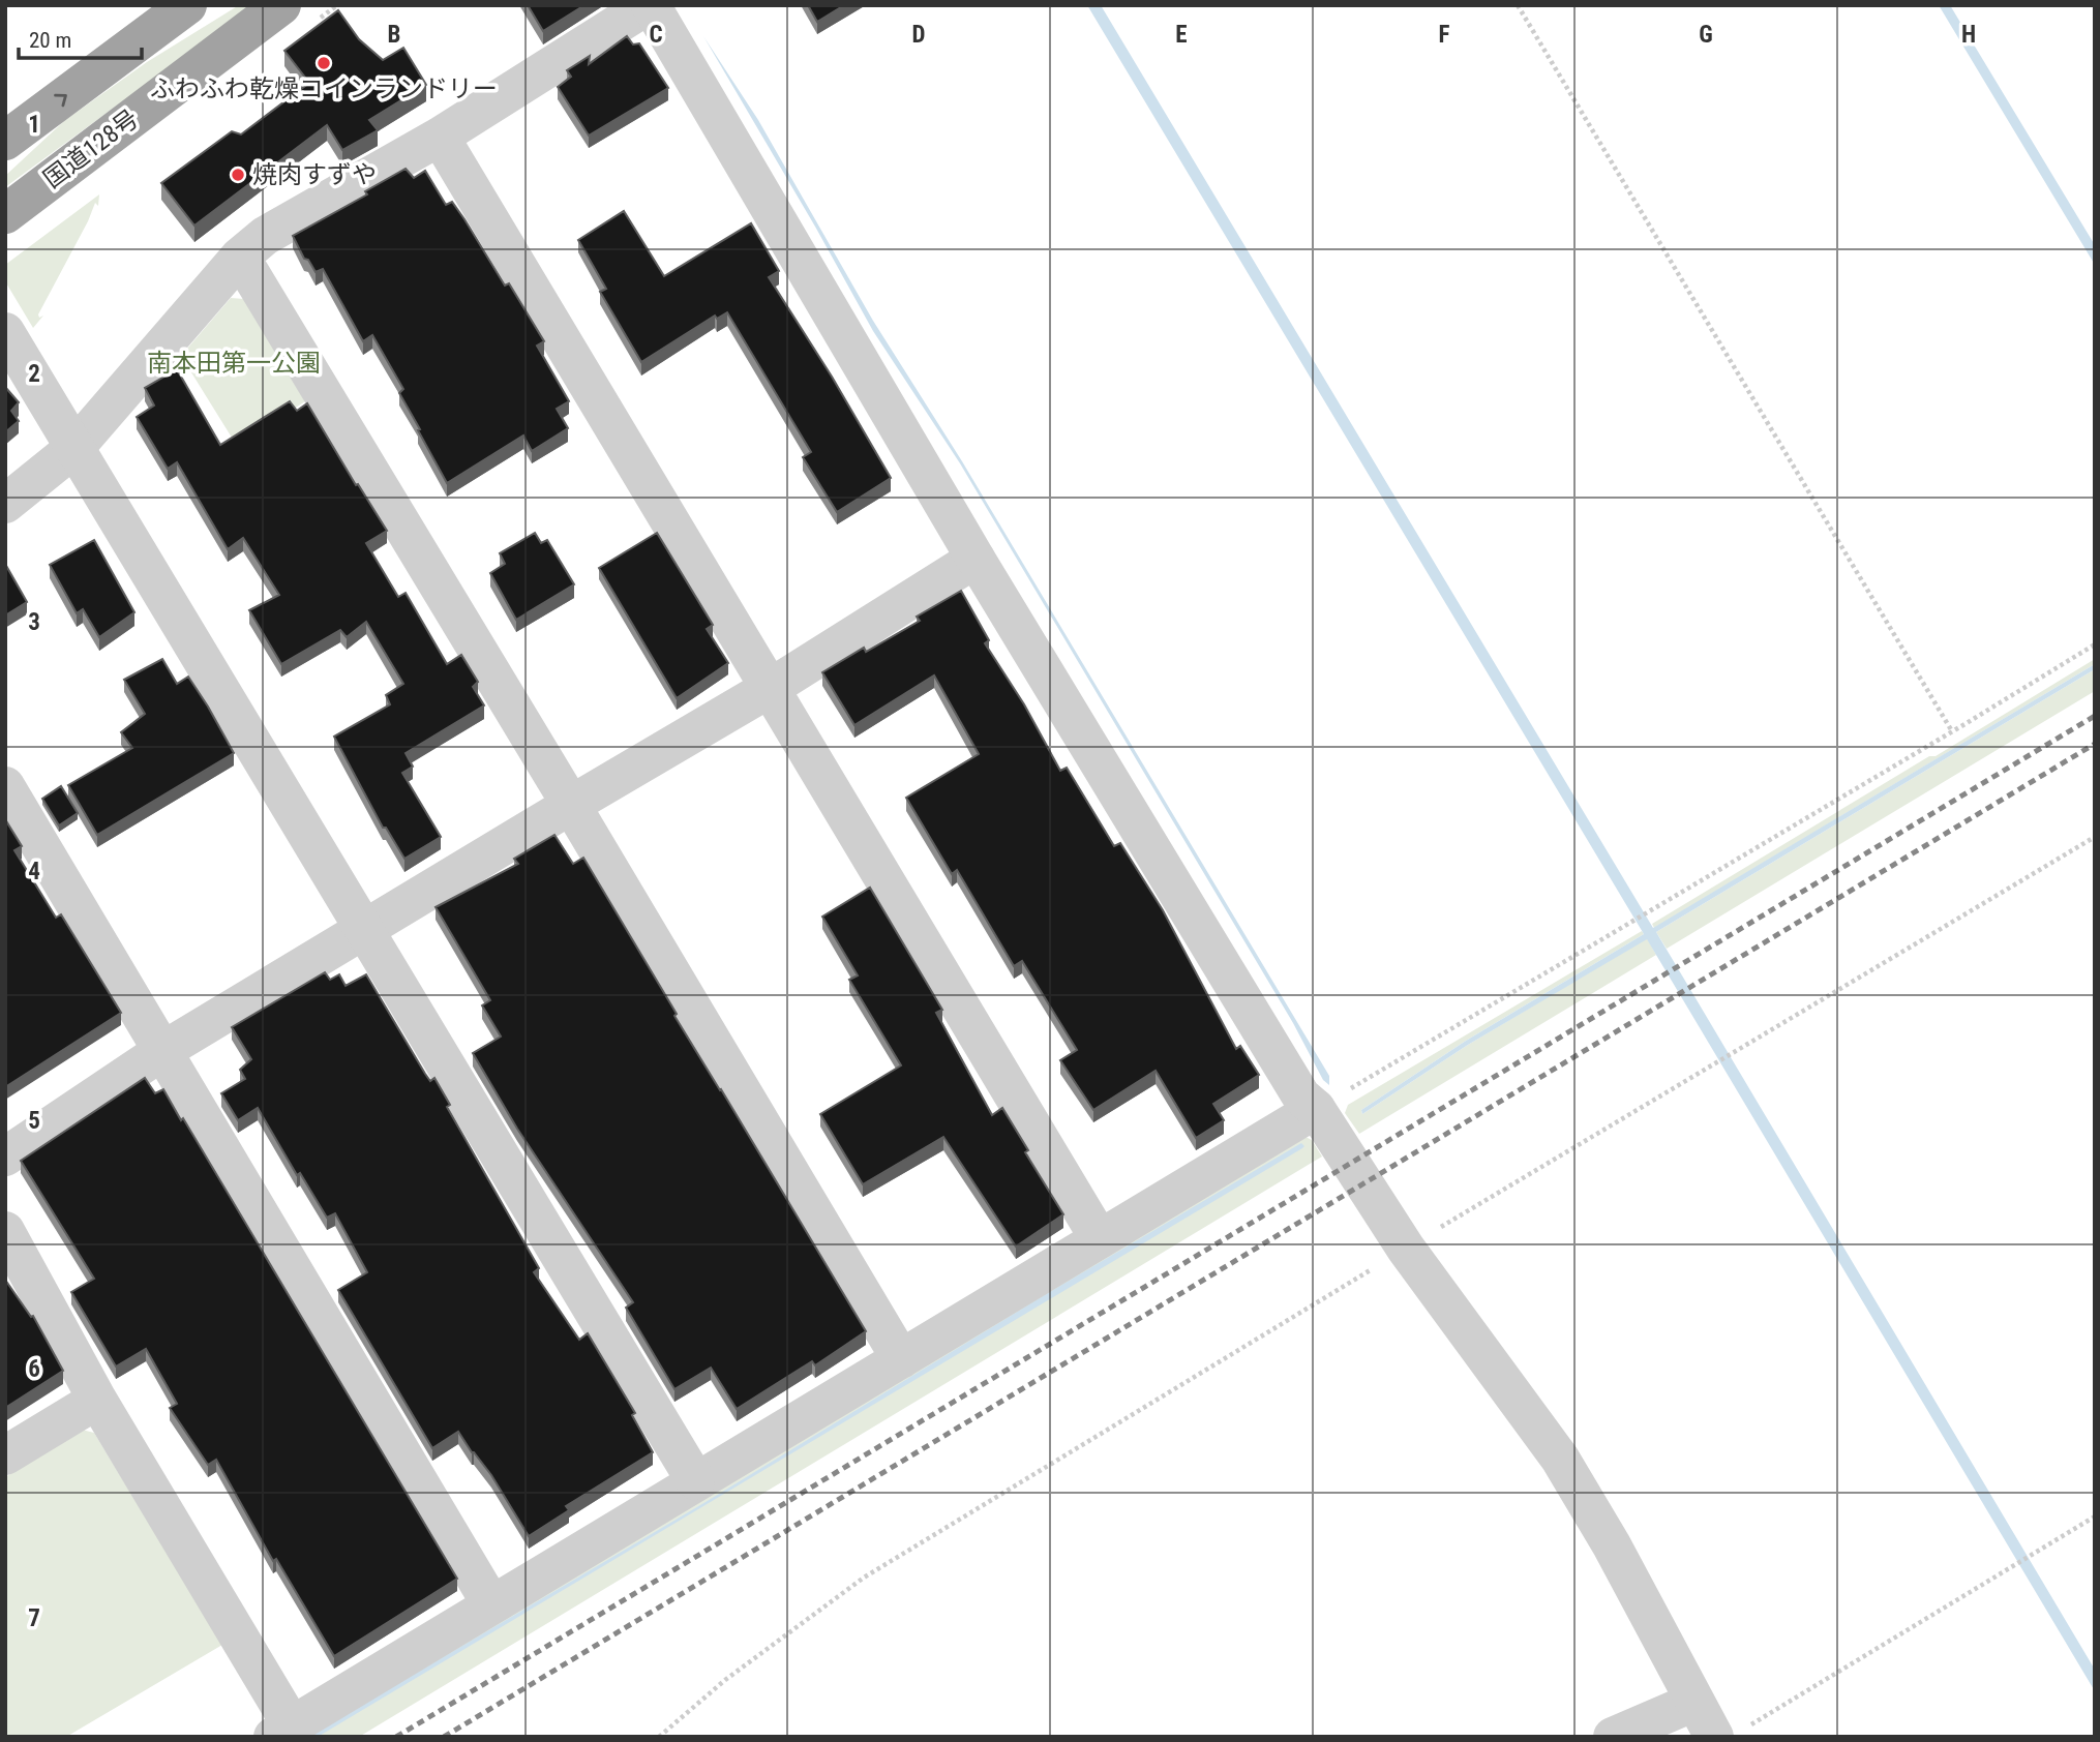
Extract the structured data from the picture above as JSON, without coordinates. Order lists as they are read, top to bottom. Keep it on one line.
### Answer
{"streets":{"highway":["国道128号"]},"parks":["南本田第一公園"],"places":["ふわふわ乾燥コインランドリー","焼肉すずや"],"scale_bar":"20 m","grid":{"columns":["B","C","D","E","F","G","H"],"rows":["1","2","3","4","5","6","7"]}}
